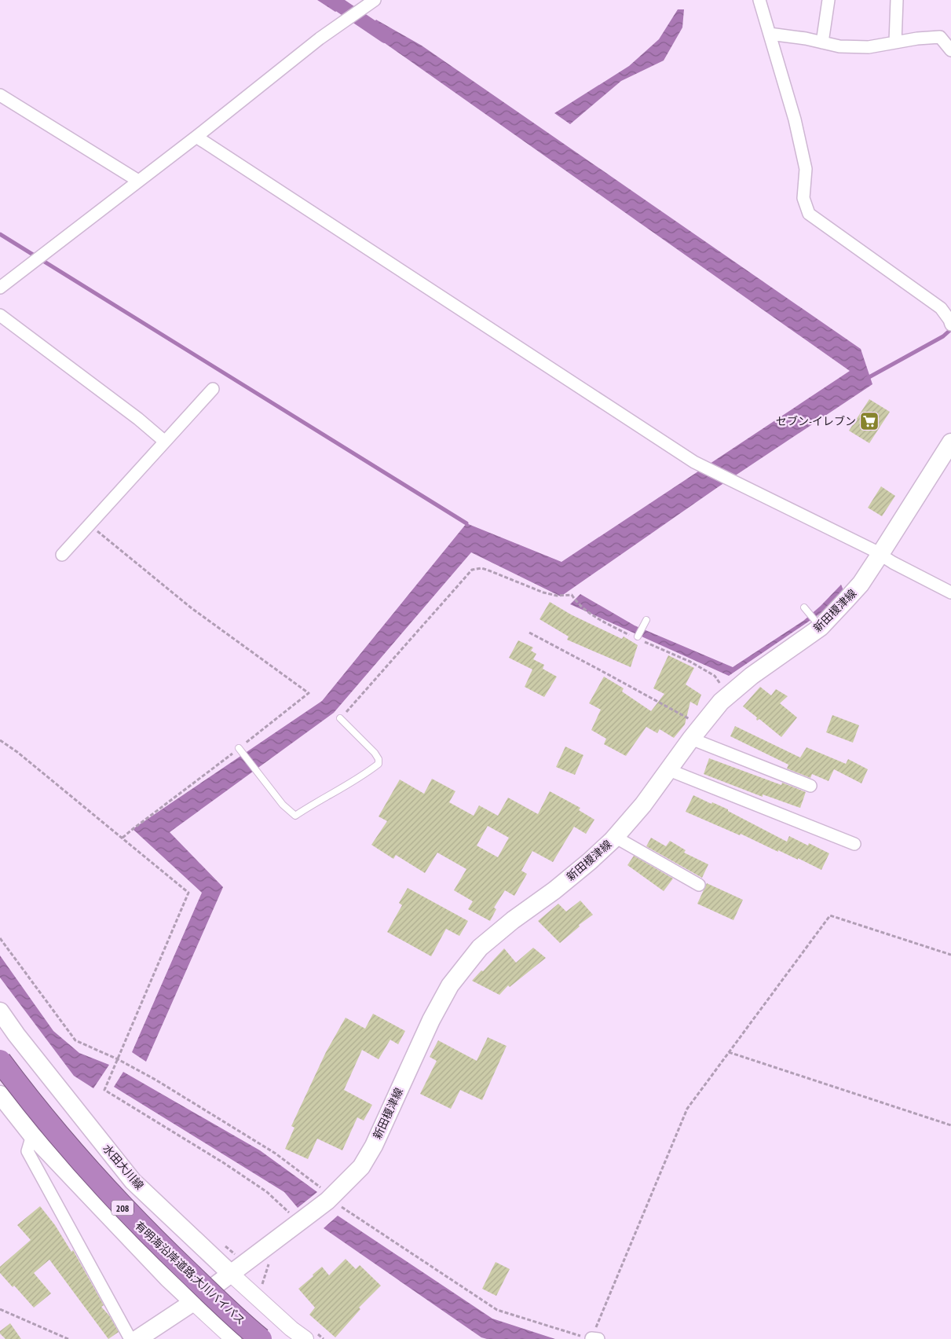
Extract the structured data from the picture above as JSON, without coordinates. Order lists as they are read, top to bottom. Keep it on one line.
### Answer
{"streets":{"highway":["208","有明海沿岸道路;大川バイパス"],"main road":["新田榎津線","水田大川線"]},"crossings":[["新田榎津線","水田大川線"]],"places":{"supermarket":["セブン-イレブン"]}}
